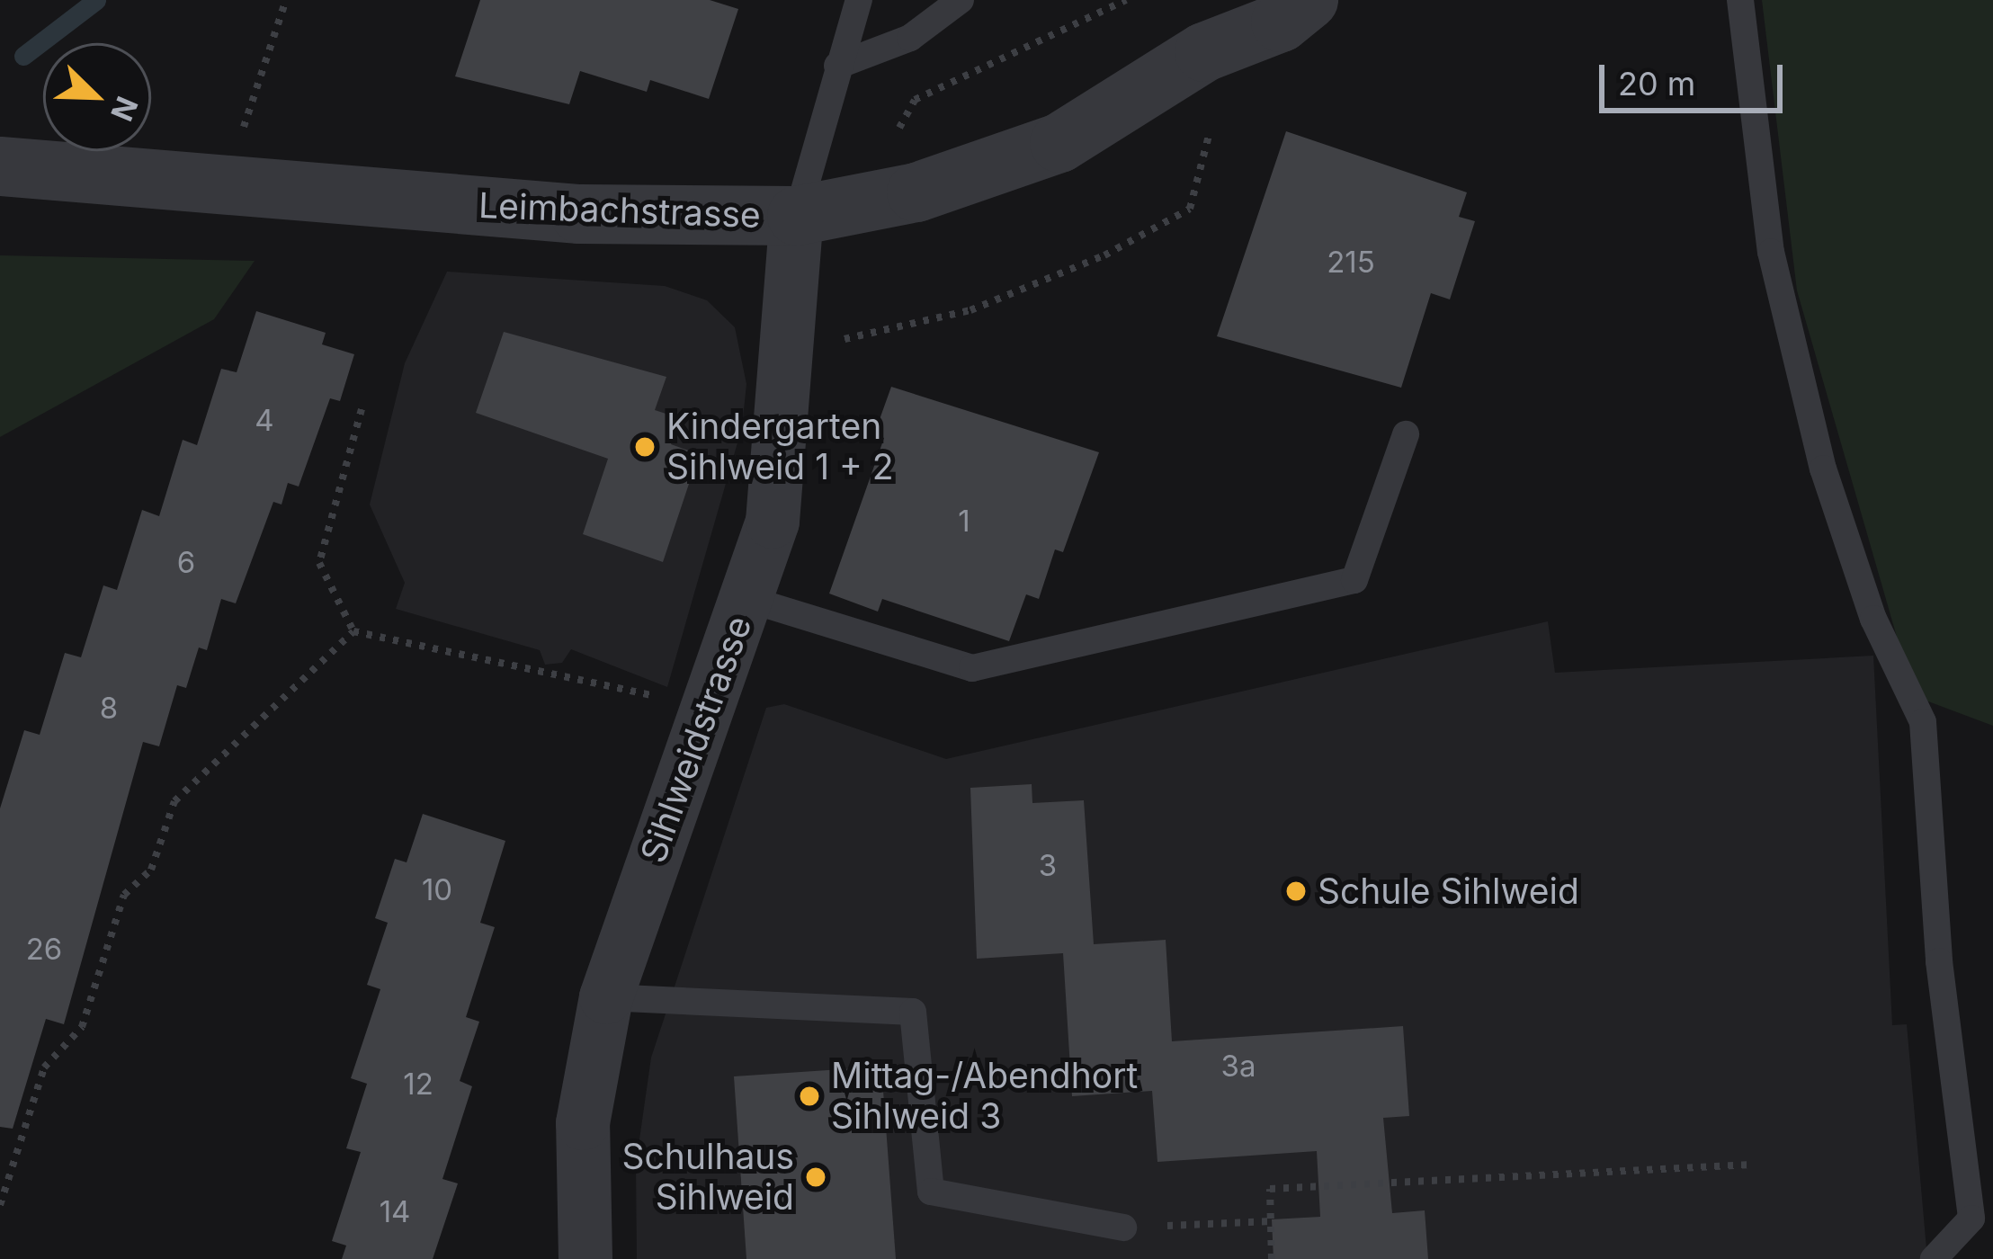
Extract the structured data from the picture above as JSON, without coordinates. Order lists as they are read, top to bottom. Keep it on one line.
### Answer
{"streets":{"street":["Leimbachstrasse","Sihlweidstrasse"]},"crossings":[["Leimbachstrasse","Sihlweidstrasse"]],"places":["Kindergarten Sihlweid 1 + 2","Schule Sihlweid","Mittag-/Abendhort Sihlweid 3","Schulhaus Sihlweid"],"house_numbers":["215","4","1","6","8","3","10","26","3a","12","14"],"scale_bar":"20 m","north":"bottom right"}
